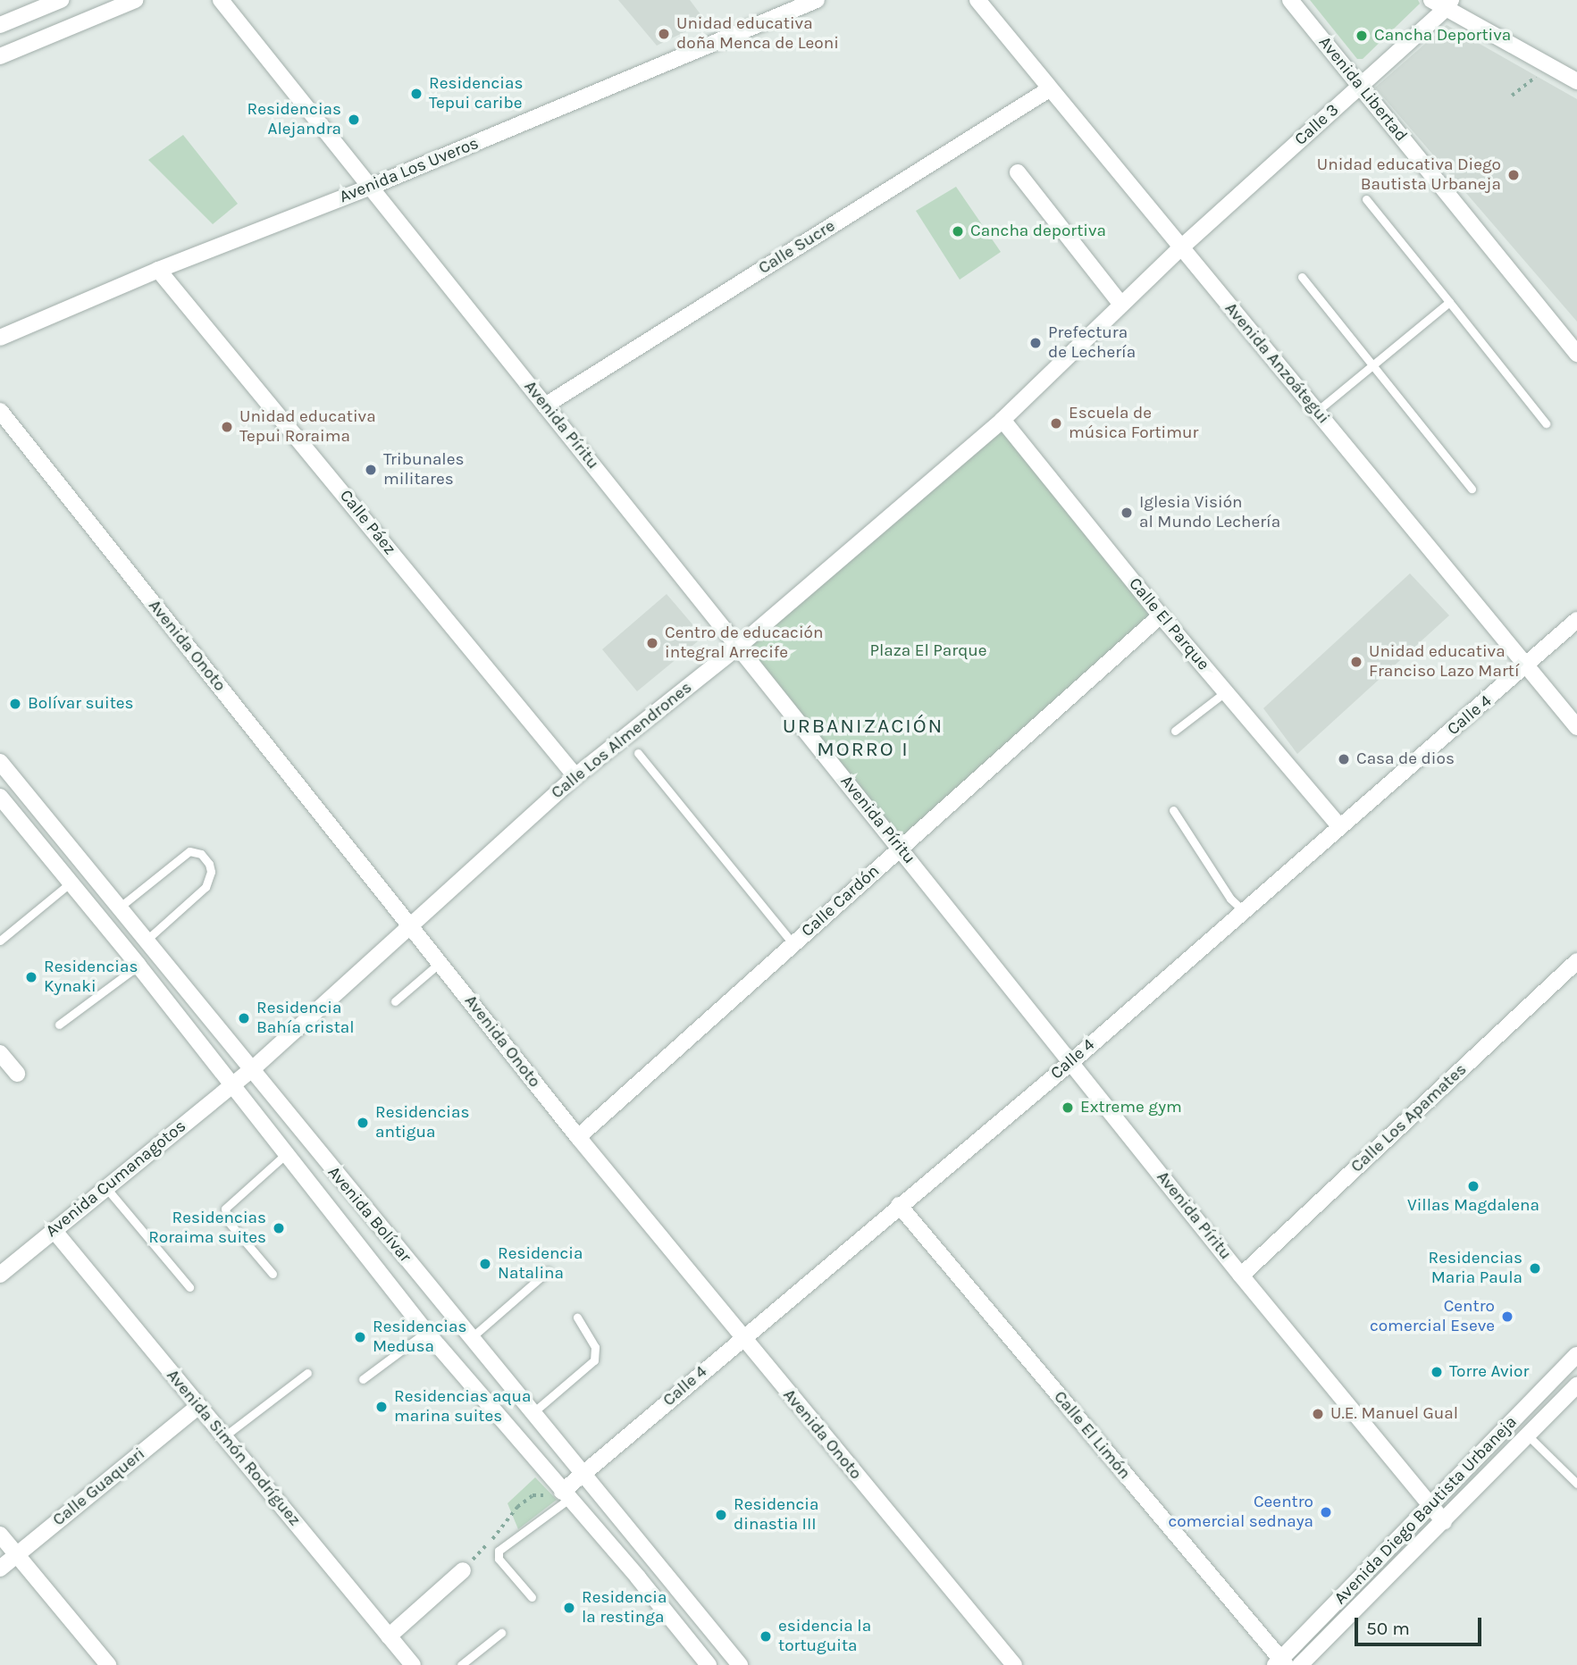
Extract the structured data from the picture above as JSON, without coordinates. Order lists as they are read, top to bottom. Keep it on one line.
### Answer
{"streets":{"street":["Avenida Libertad","Calle 3","Avenida Los Uveros","Calle Sucre","Avenida Anzoátegui","Avenida Píritu","Calle Páez","Calle El Parque","Avenida Onoto","Calle 4","Calle Los Almendrones","Calle Cardón","Calle Los Apamates","Avenida Cumanagotos","Avenida Bolívar","Calle El Limón","Avenida Simón Rodríguez","Calle Guaqueri","Avenida Diego Bautista Urbaneja"]},"crossings":[["Avenida Libertad","Calle 3"],["Calle 3","Avenida Anzoátegui"],["Calle 3","Calle Los Almendrones"],["Avenida Los Uveros","Avenida Píritu"],["Avenida Los Uveros","Calle Páez"],["Calle Sucre","Avenida Anzoátegui"],["Calle Sucre","Avenida Píritu"],["Avenida Anzoátegui","Calle 4"],["Avenida Anzoátegui","Calle Los Almendrones"],["Avenida Píritu","Calle 4"],["Avenida Píritu","Calle Los Almendrones"],["Avenida Píritu","Calle Cardón"],["Avenida Píritu","Calle Los Apamates"],["Avenida Píritu","Avenida Diego Bautista Urbaneja"],["Calle Páez","Calle Los Almendrones"],["Calle El Parque","Calle 4"],["Calle El Parque","Calle Los Almendrones"],["Calle El Parque","Calle Cardón"],["Avenida Onoto","Calle 4"],["Avenida Onoto","Calle Los Almendrones"],["Avenida Onoto","Calle Cardón"],["Calle 4","Avenida Bolívar"],["Calle 4","Calle El Limón"],["Calle Los Almendrones","Avenida Cumanagotos"],["Calle Los Almendrones","Avenida Bolívar"],["Avenida Cumanagotos","Avenida Bolívar"],["Avenida Cumanagotos","Avenida Simón Rodríguez"],["Calle El Limón","Avenida Diego Bautista Urbaneja"],["Avenida Simón Rodríguez","Calle Guaqueri"]],"districts":["URBANIZACIÓN MORRO I"],"parks":["Plaza El Parque"],"places":["Unidad educativa doña Menca de Leoni","Cancha Deportiva","Residencias Tepui caribe","Residencias Alejandra","Unidad educativa Diego Bautista Urbaneja","Cancha deportiva","Prefectura de Lechería","Escuela de música Fortimur","Unidad educativa Tepui Roraima","Tribunales militares","Iglesia Visión al Mundo Lechería","Centro de educación integral Arrecife","Unidad educativa Franciso Lazo Martí","Bolívar suites","Casa de dios","Residencias Kynaki","Residencia Bahía cristal","Extreme gym","Residencias antigua","Villas Magdalena","Residencias Roraima suites","Residencia Natalina","Residencias Maria Paula","Centro comercial Eseve","Residencias Medusa","Torre Avior","Residencias aqua marina suites","U.E. Manuel Gual","Ceentro comercial sednaya","Residencia dinastia III","Residencia la restinga","esidencia la tortuguita"],"scale_bar":"50 m"}
